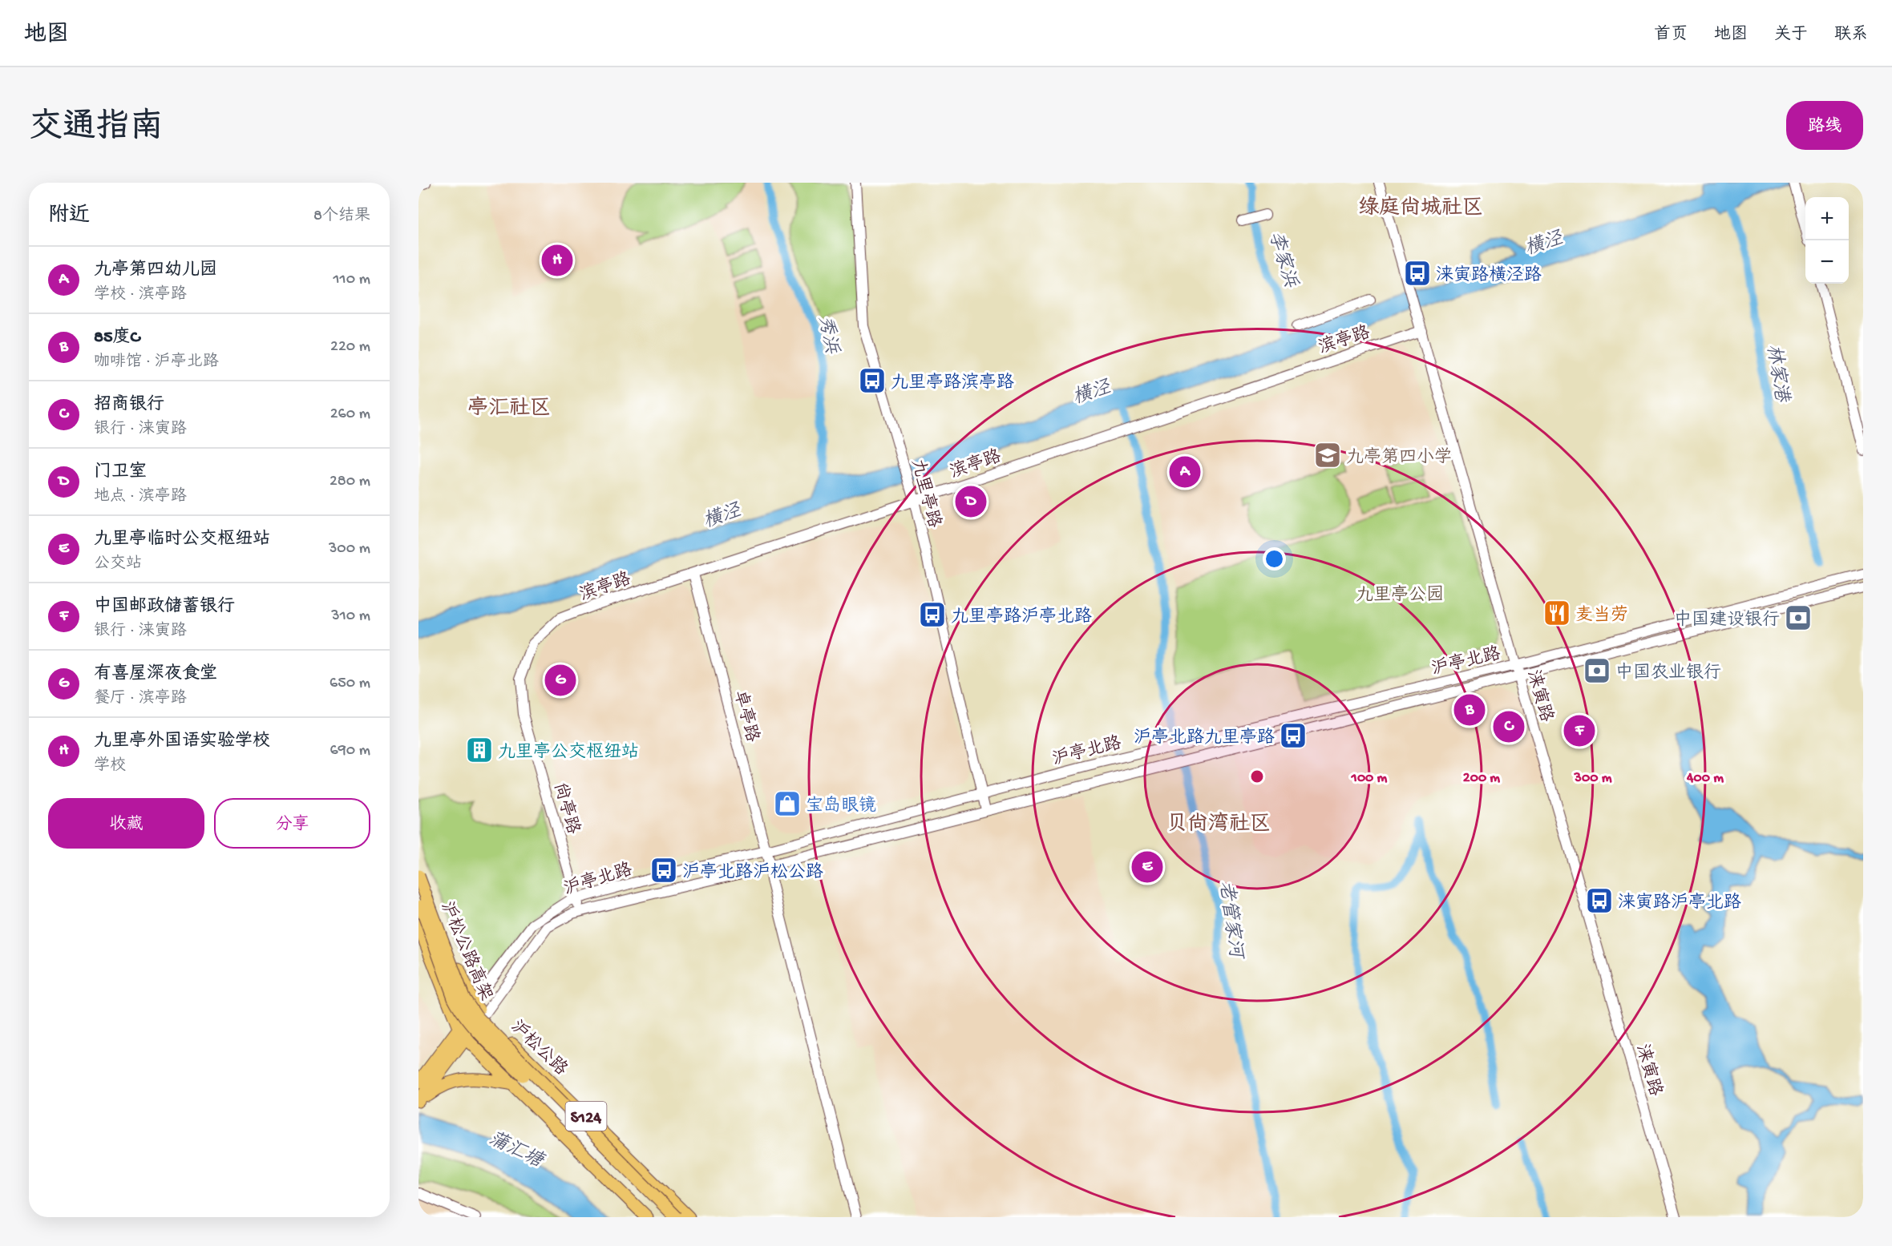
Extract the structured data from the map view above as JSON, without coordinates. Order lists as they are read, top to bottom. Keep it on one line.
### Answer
{"streets":{"main road":["沪松公路高架","沪松公路","S124"],"street":["滨亭路","九里亭路","沪亭北路","涞寅路","卓亭路","尚亭路"]},"crossings":[["滨亭路","九里亭路"],["滨亭路","涞寅路"],["滨亭路","卓亭路"],["滨亭路","尚亭路"],["九里亭路","沪亭北路"],["沪亭北路","涞寅路"],["沪亭北路","卓亭路"],["沪亭北路","尚亭路"],["沪亭北路","沪松公路"]],"districts":["绿庭尚城社区","亭汇社区","贝尚湾社区"],"water":["横泾","李家浜","秀浜","林家港","老管家河","蒲汇塘"],"parks":["九里亭公园"],"places":{"bus stop":["涞寅路横泾路","九里亭路滨亭路","九里亭路沪亭北路","沪亭北路九里亭路","沪亭北路沪松公路","涞寅路沪亭北路"],"school or university":["九亭第四小学"],"restaurant":["麦当劳"],"bank":["中国建设银行","中国农业银行"],"building":["九里亭公交枢纽站"],"shop":["宝岛眼镜"]},"page":{"header":"地图","nav":["首页","地图","关于","联系"],"title":"交通指南","buttons":["路线",["收藏","分享"]],"heading":["附近","8个结果"],"map_buttons":["+","−"],"pins":["H","A","D","G","B","C","F","E"],"list":[{"mark":"A","name":"九亭第四幼儿园","note":"学校 · 滨亭路","value":"110 m"},{"mark":"B","name":"85度C","note":"咖啡馆 · 沪亭北路","value":"220 m"},{"mark":"C","name":"招商银行","note":"银行 · 涞寅路","value":"260 m"},{"mark":"D","name":"门卫室","note":"地点 · 滨亭路","value":"280 m"},{"mark":"E","name":"九里亭临时公交枢纽站","note":"公交站","value":"300 m"},{"mark":"F","name":"中国邮政储蓄银行","note":"银行 · 涞寅路","value":"310 m"},{"mark":"G","name":"有喜屋深夜食堂","note":"餐厅 · 滨亭路","value":"650 m"},{"mark":"H","name":"九里亭外国语实验学校","note":"学校","value":"690 m"}]},"rings":["100 m","200 m","300 m","400 m"]}
